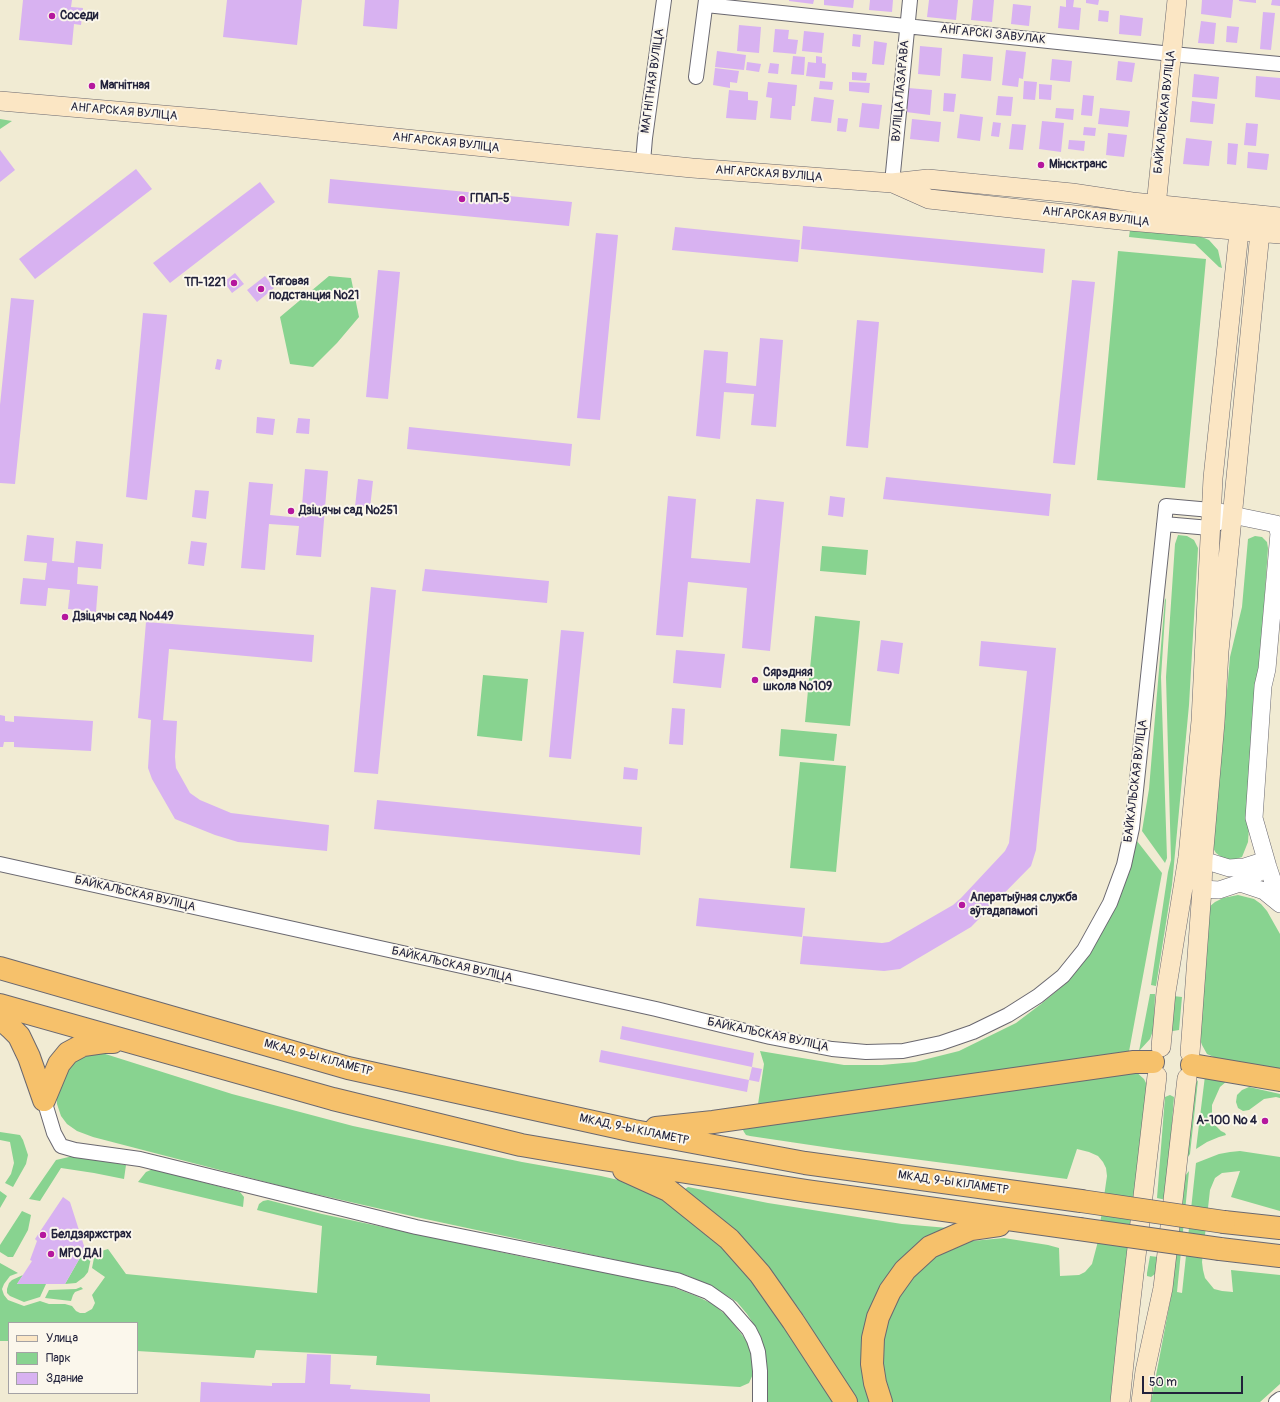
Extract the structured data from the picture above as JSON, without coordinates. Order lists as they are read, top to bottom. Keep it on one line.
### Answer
{"streets":{"highway":["МКАД, 9-Ы КІЛАМЕТР"],"main road":["АНГАРСКАЯ ВУЛІЦА","БАЙКАЛЬСКАЯ ВУЛІЦА"],"street":["АНГАРСКІ ЗАВУЛАК","МАГНІТНАЯ ВУЛІЦА","ВУЛІЦА ЛАЗАРАВА"]},"crossings":[["АНГАРСКІ ЗАВУЛАК","ВУЛІЦА ЛАЗАРАВА"],["АНГАРСКІ ЗАВУЛАК","БАЙКАЛЬСКАЯ ВУЛІЦА"],["МАГНІТНАЯ ВУЛІЦА","АНГАРСКАЯ ВУЛІЦА"],["ВУЛІЦА ЛАЗАРАВА","АНГАРСКАЯ ВУЛІЦА"],["АНГАРСКАЯ ВУЛІЦА","БАЙКАЛЬСКАЯ ВУЛІЦА"]],"places":["Соседи","Магнітная","Мінсктранс","ГПАП-5","ТП-1221","Тяговая подстанция №21","Дзіцячы сад №251","Дзіцячы сад №449","Сярэдняя школа №109","Аператыўная служба аўтадапамогі","А-100 № 4","Белдзяржстрах","МРО ДАІ"],"legend":["Улица","Парк","Здание"],"scale_bar":"50 m"}
